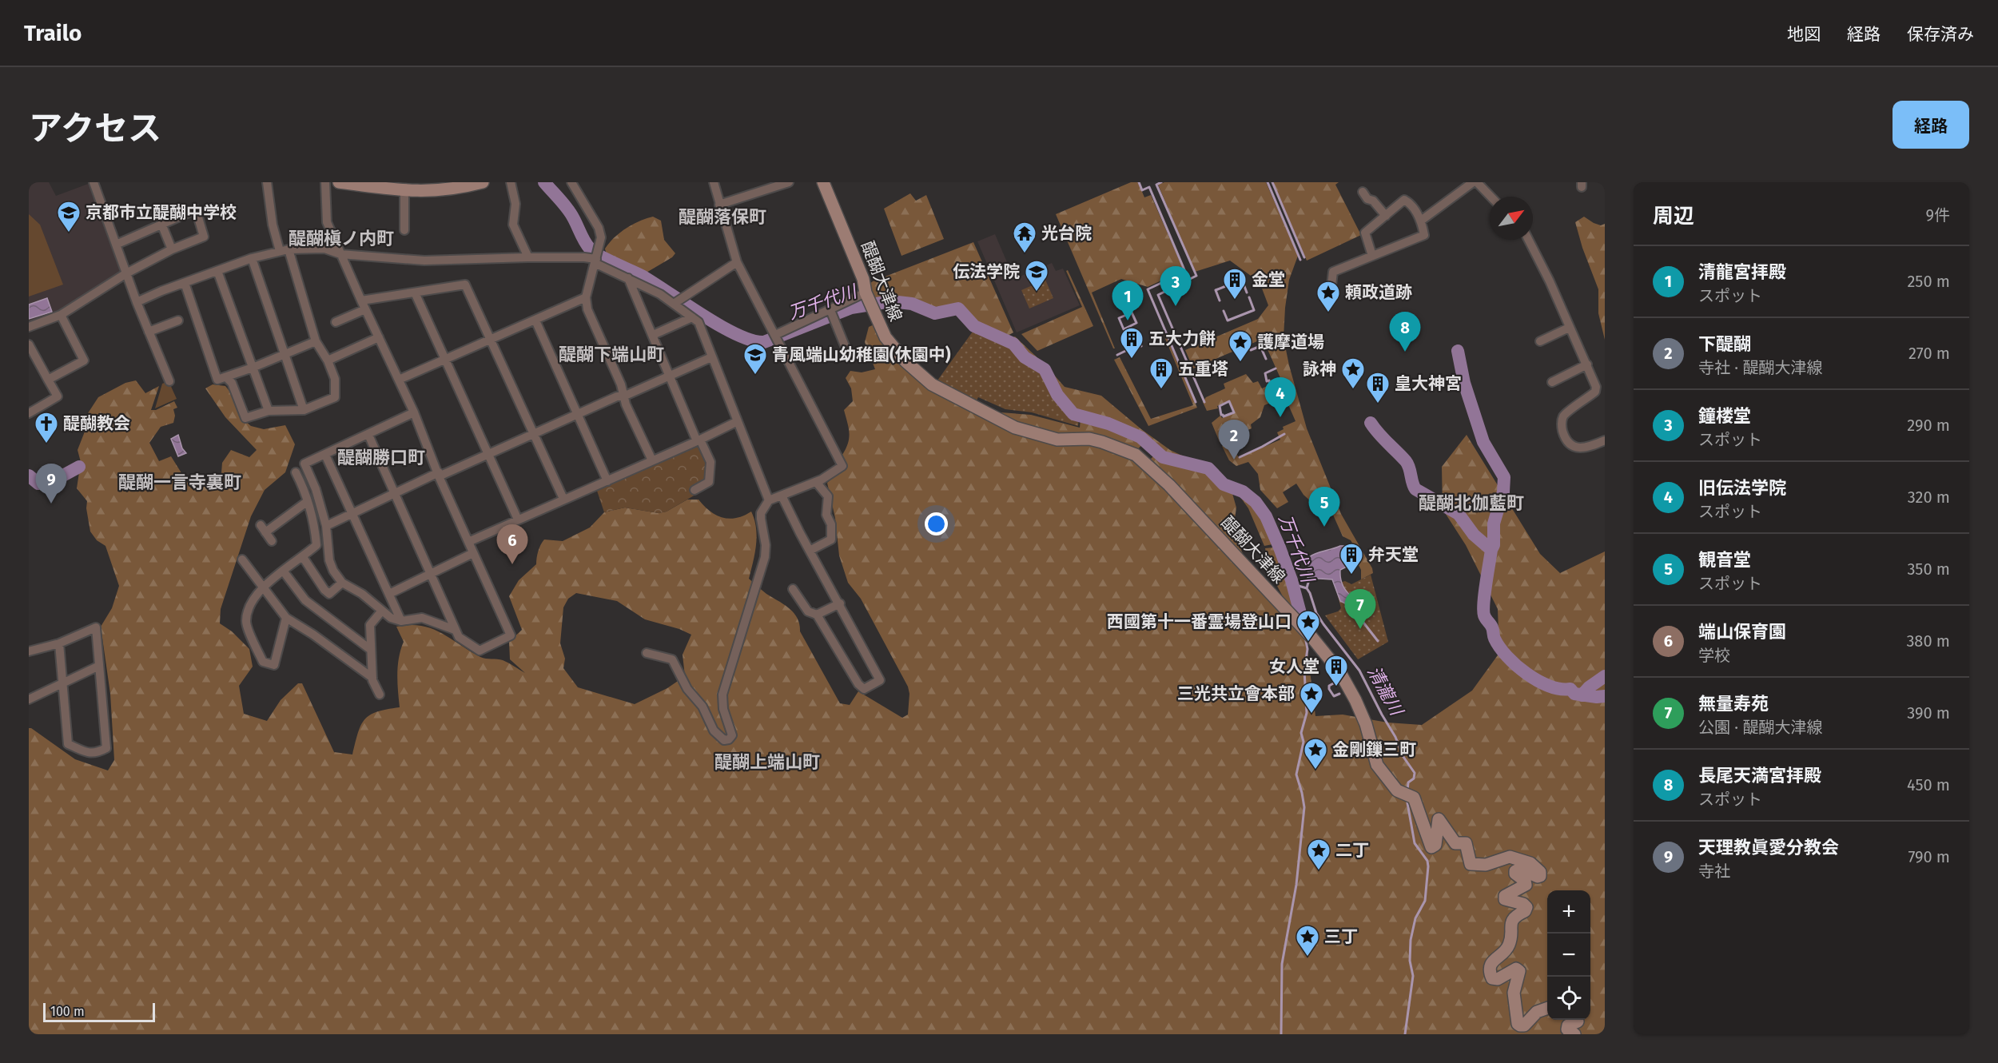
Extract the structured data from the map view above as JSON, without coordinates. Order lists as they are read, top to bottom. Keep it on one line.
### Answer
{"streets":{"main road":["醍醐大津線"]},"districts":["醍醐落保町","醍醐槇ノ内町","醍醐下端山町","醍醐勝口町","醍醐一言寺裏町","醍醐北伽藍町","醍醐上端山町"],"water":["万千代川","清瀧川"],"places":{"school or university":["京都市立醍醐中学校","伝法学院","青風端山幼稚園(休園中)"],"temple":["光台院"],"building":["金堂","五大力餅","五重塔","皇大神宮","弁天堂","女人堂"],"place":["頼政道跡","護摩道場","詠神","西國第十一番霊場登山口","三光共立會本部","金剛鏁三町","二丁","三丁"],"church":["醍醐教会"]},"scale_bar":"100 m","north":"top right","page":{"header":"Trailo","nav":["地図","経路","保存済み"],"title":"アクセス","buttons":"経路","heading":["周辺","9件"],"list":[{"mark":"1","name":"清龍宮拝殿","note":"スポット","value":"250 m"},{"mark":"2","name":"下醍醐","note":"寺社 · 醍醐大津線","value":"270 m"},{"mark":"3","name":"鐘楼堂","note":"スポット","value":"290 m"},{"mark":"4","name":"旧伝法学院","note":"スポット","value":"320 m"},{"mark":"5","name":"観音堂","note":"スポット","value":"350 m"},{"mark":"6","name":"端山保育園","note":"学校","value":"380 m"},{"mark":"7","name":"無量寿苑","note":"公園 · 醍醐大津線","value":"390 m"},{"mark":"8","name":"長尾天満宮拝殿","note":"スポット","value":"450 m"},{"mark":"9","name":"天理教眞愛分教会","note":"寺社","value":"790 m"}],"pins":["3","1","8","4","2","9","5","6","7"],"map_buttons":["+","−"],"scale":"100 m"}}
